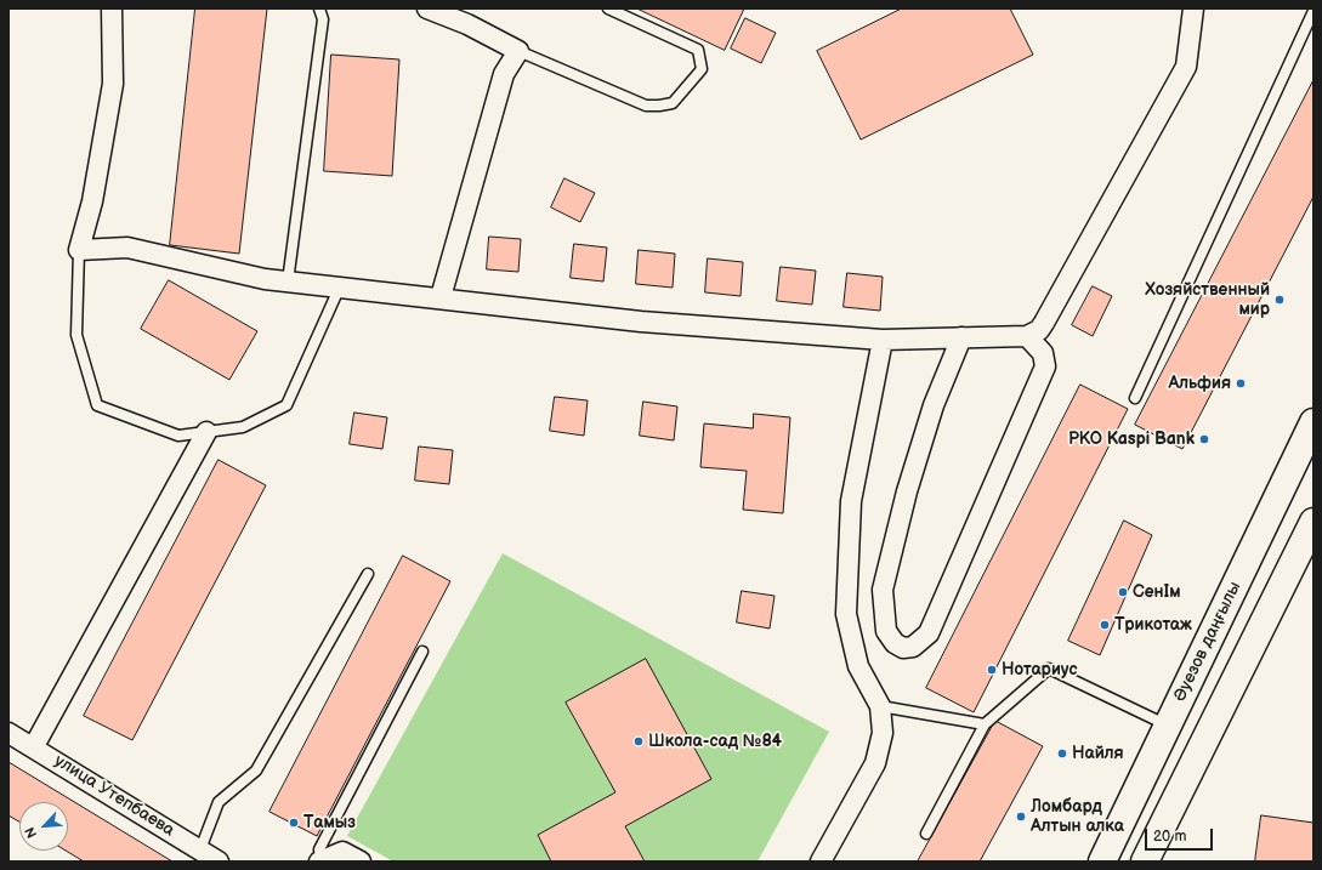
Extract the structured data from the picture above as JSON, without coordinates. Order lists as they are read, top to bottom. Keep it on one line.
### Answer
{"streets":{"main road":["Әуезов даңғылы"],"street":["улица Утепбаева"]},"places":["Хозяйственный мир","Альфия","РКО Kaspi Bank","СенIм","Трикотаж","Нотариус","Школа-сад №84","Найля","Ломбард Алтын алка","Тамыз"],"scale_bar":"20 m","north":"bottom left"}
